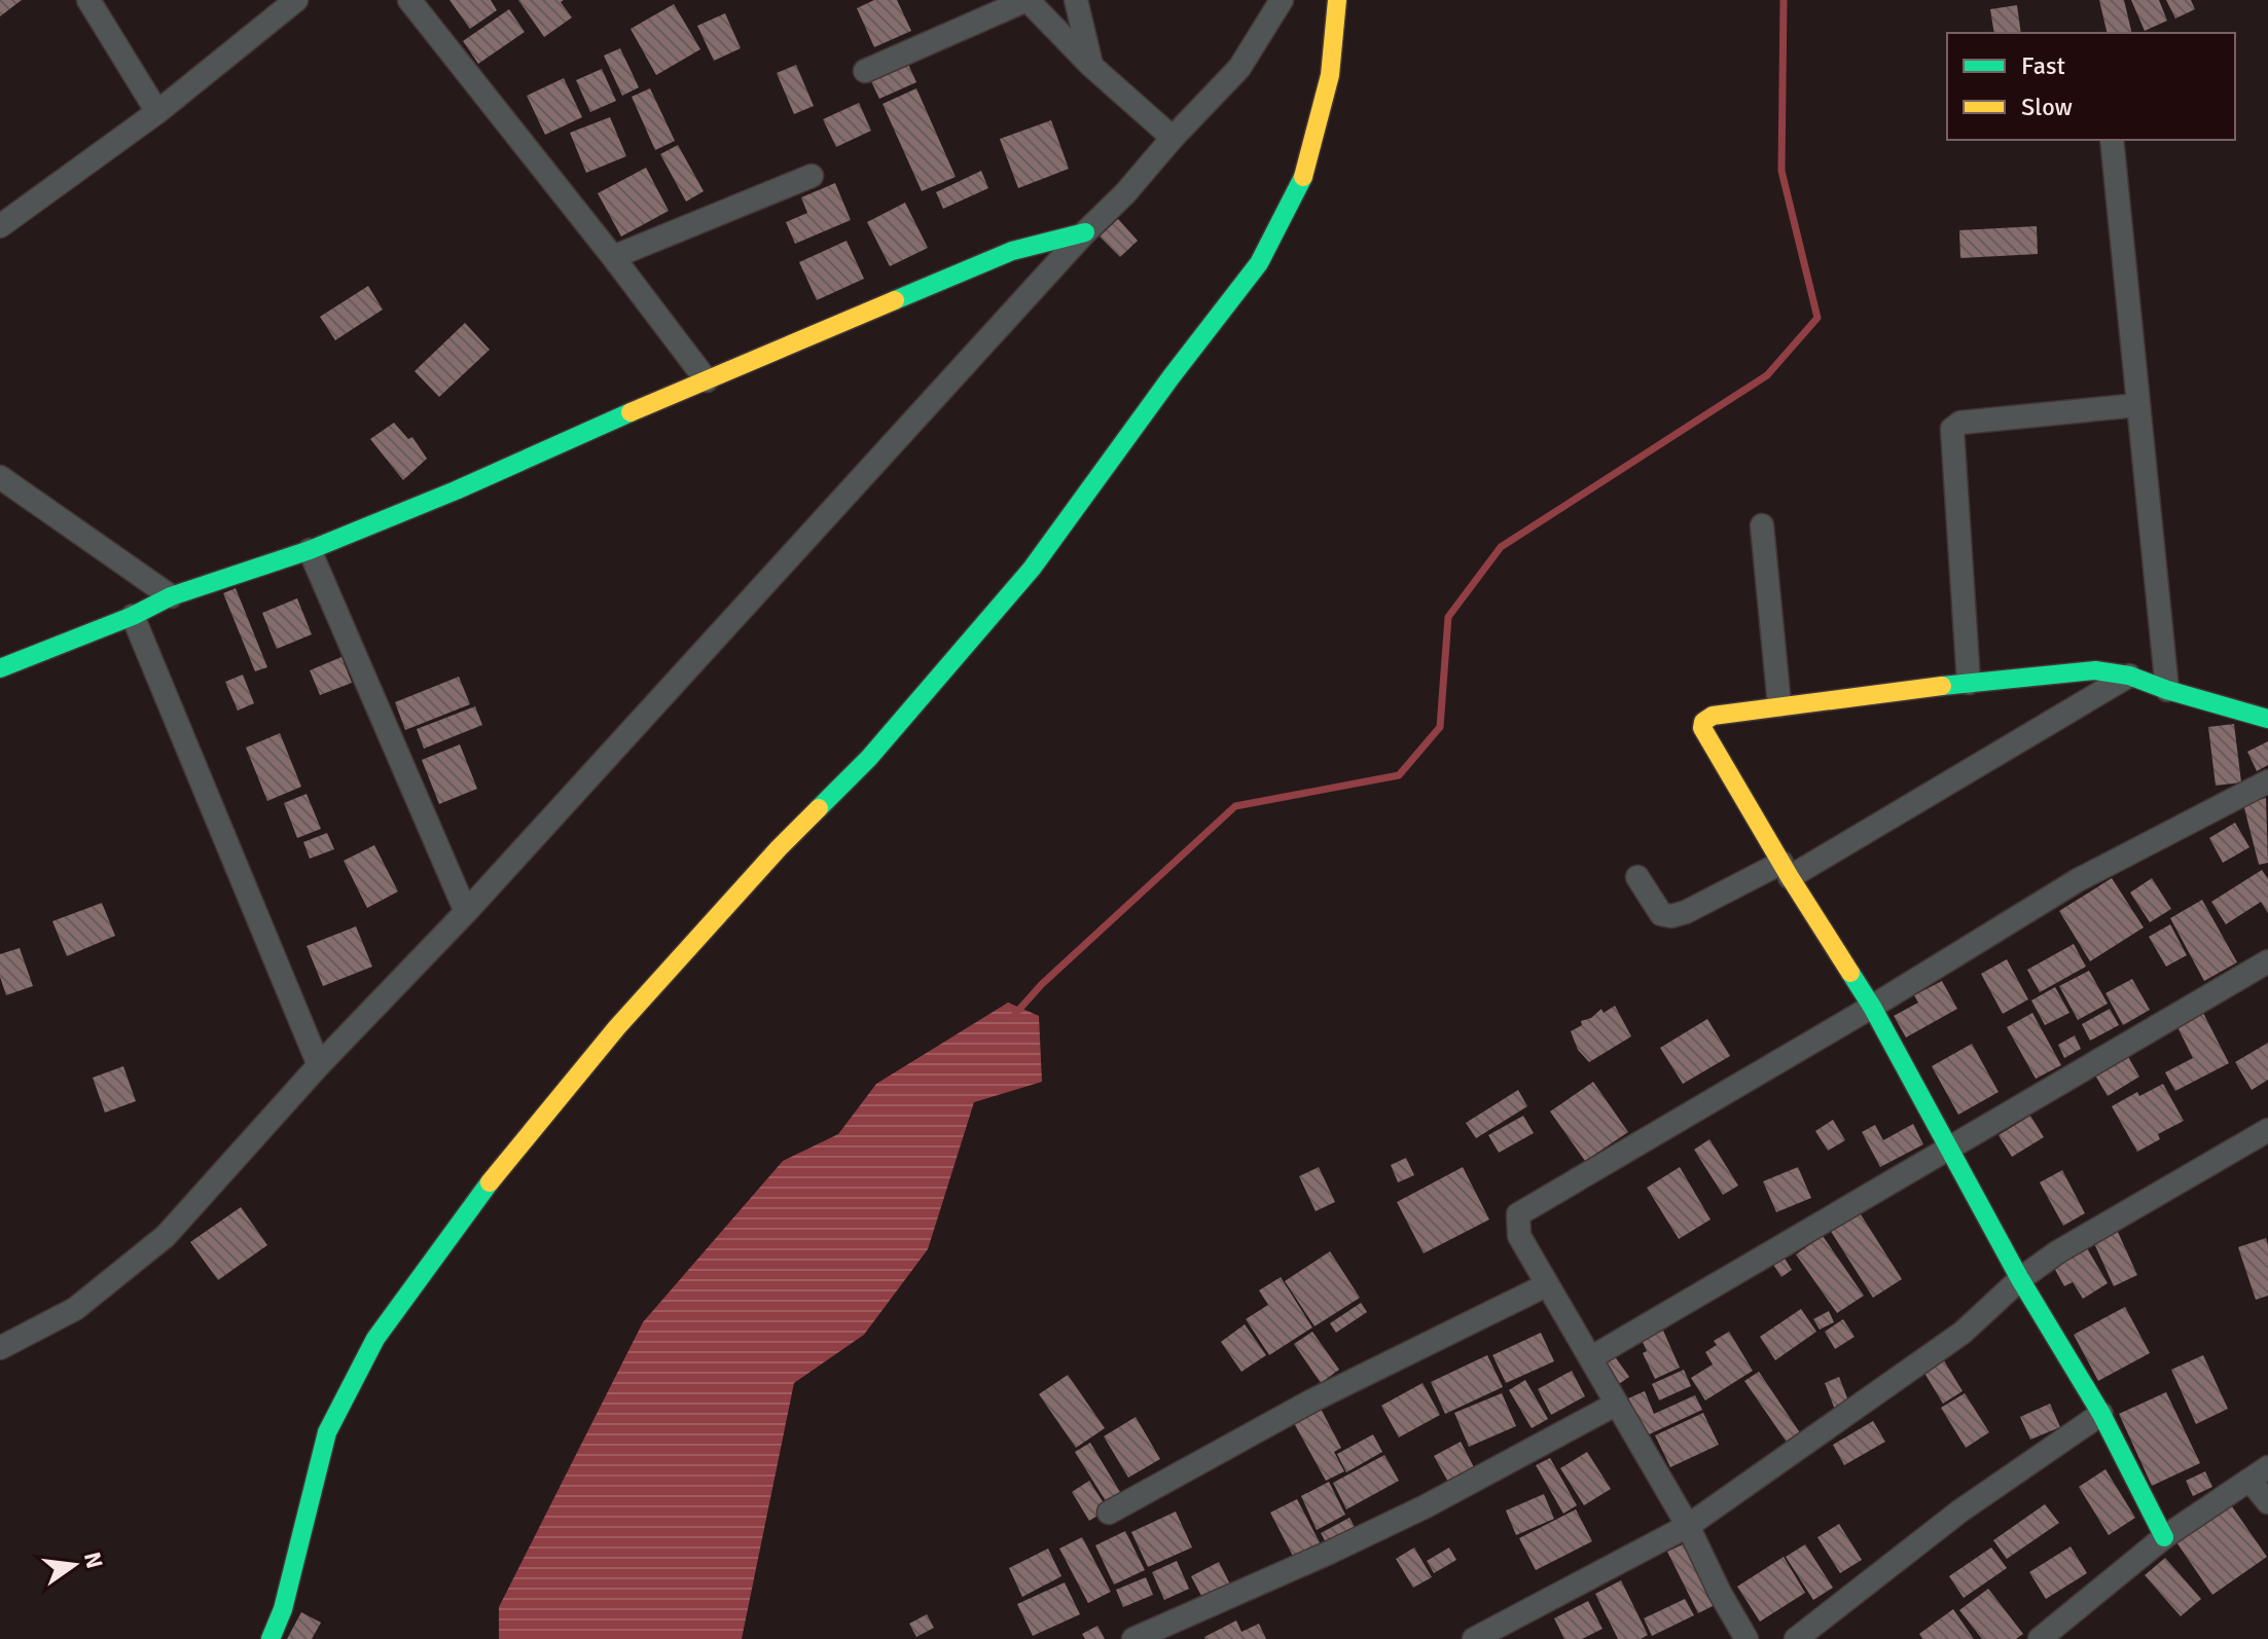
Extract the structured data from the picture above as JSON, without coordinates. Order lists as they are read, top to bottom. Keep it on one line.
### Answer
{"legend":["Fast","Slow"],"north":"right"}
